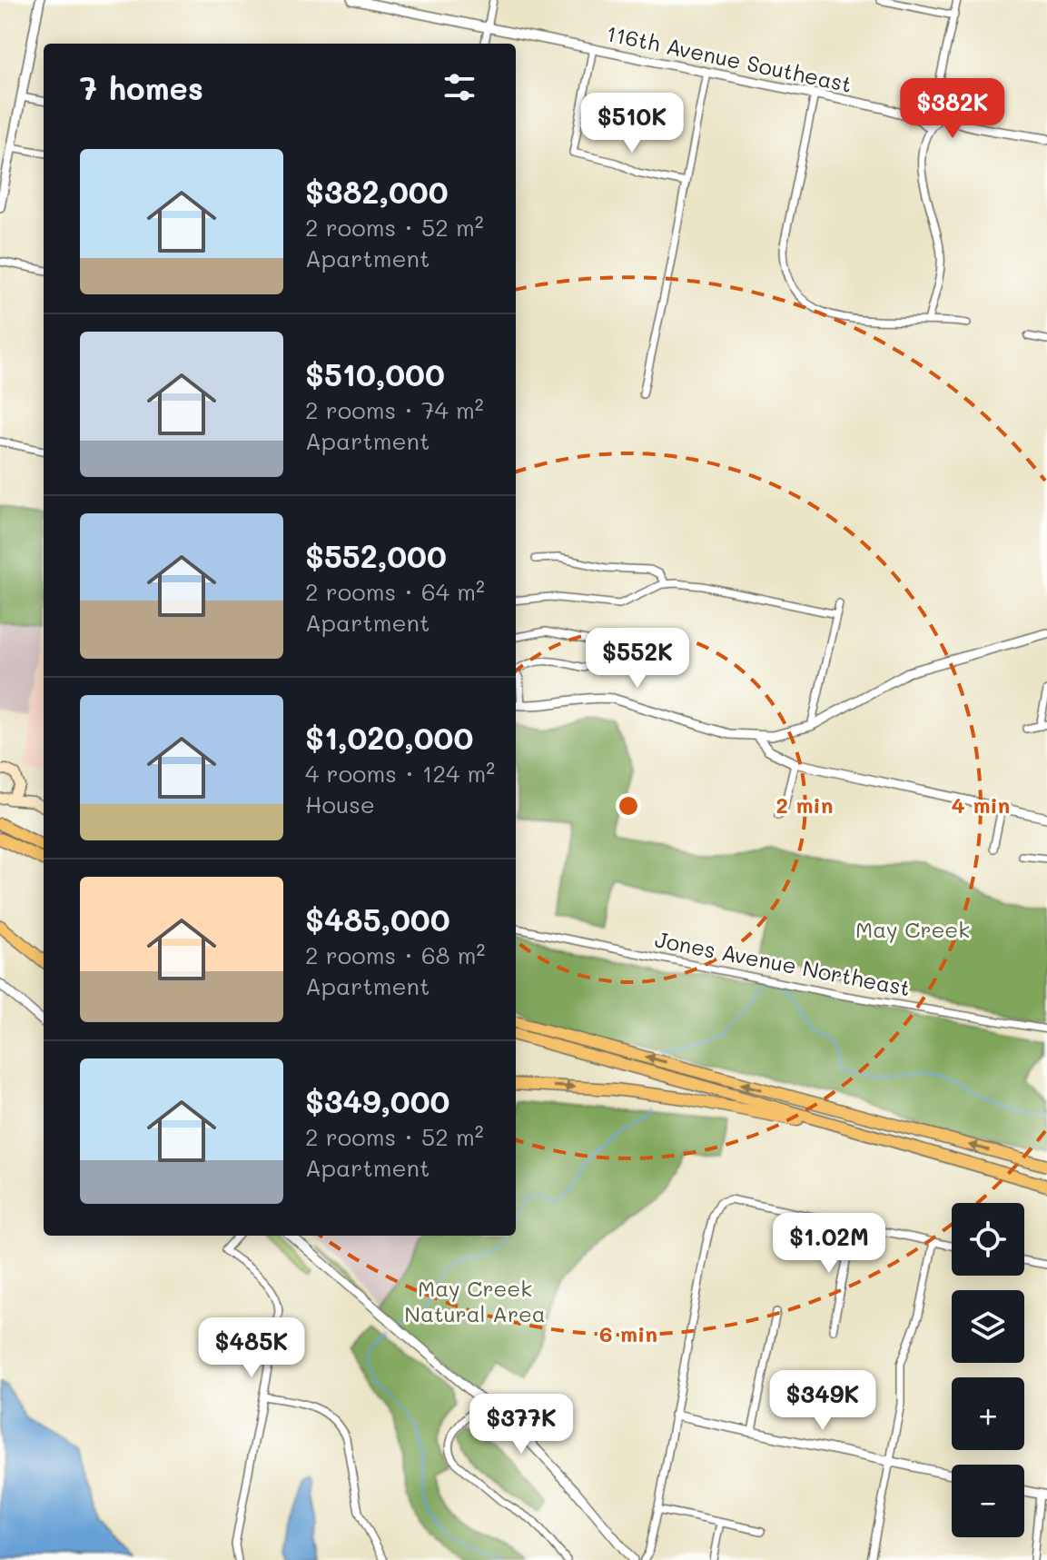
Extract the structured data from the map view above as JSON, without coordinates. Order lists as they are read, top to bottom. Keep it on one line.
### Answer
{"streets":{"street":["116th Avenue Southeast","Jones Avenue Northeast"]},"parks":["May Creek","May Creek Natural Area"],"page":{"heading":"7 homes","price":["$382K","$510K","$552K","$1.02M","$485K","$349K","$377K"],"list":[{"name":"$382,000","note":"2 rooms · 52 m² · Apartment"},{"name":"$510,000","note":"2 rooms · 74 m² · Apartment"},{"name":"$552,000","note":"2 rooms · 64 m² · Apartment"},{"name":"$1,020,000","note":"4 rooms · 124 m² · House"},{"name":"$485,000","note":"2 rooms · 68 m² · Apartment"},{"name":"$349,000","note":"2 rooms · 52 m² · Apartment"}],"map_buttons":["+","−"]},"rings":["2 min","4 min","6 min"]}
